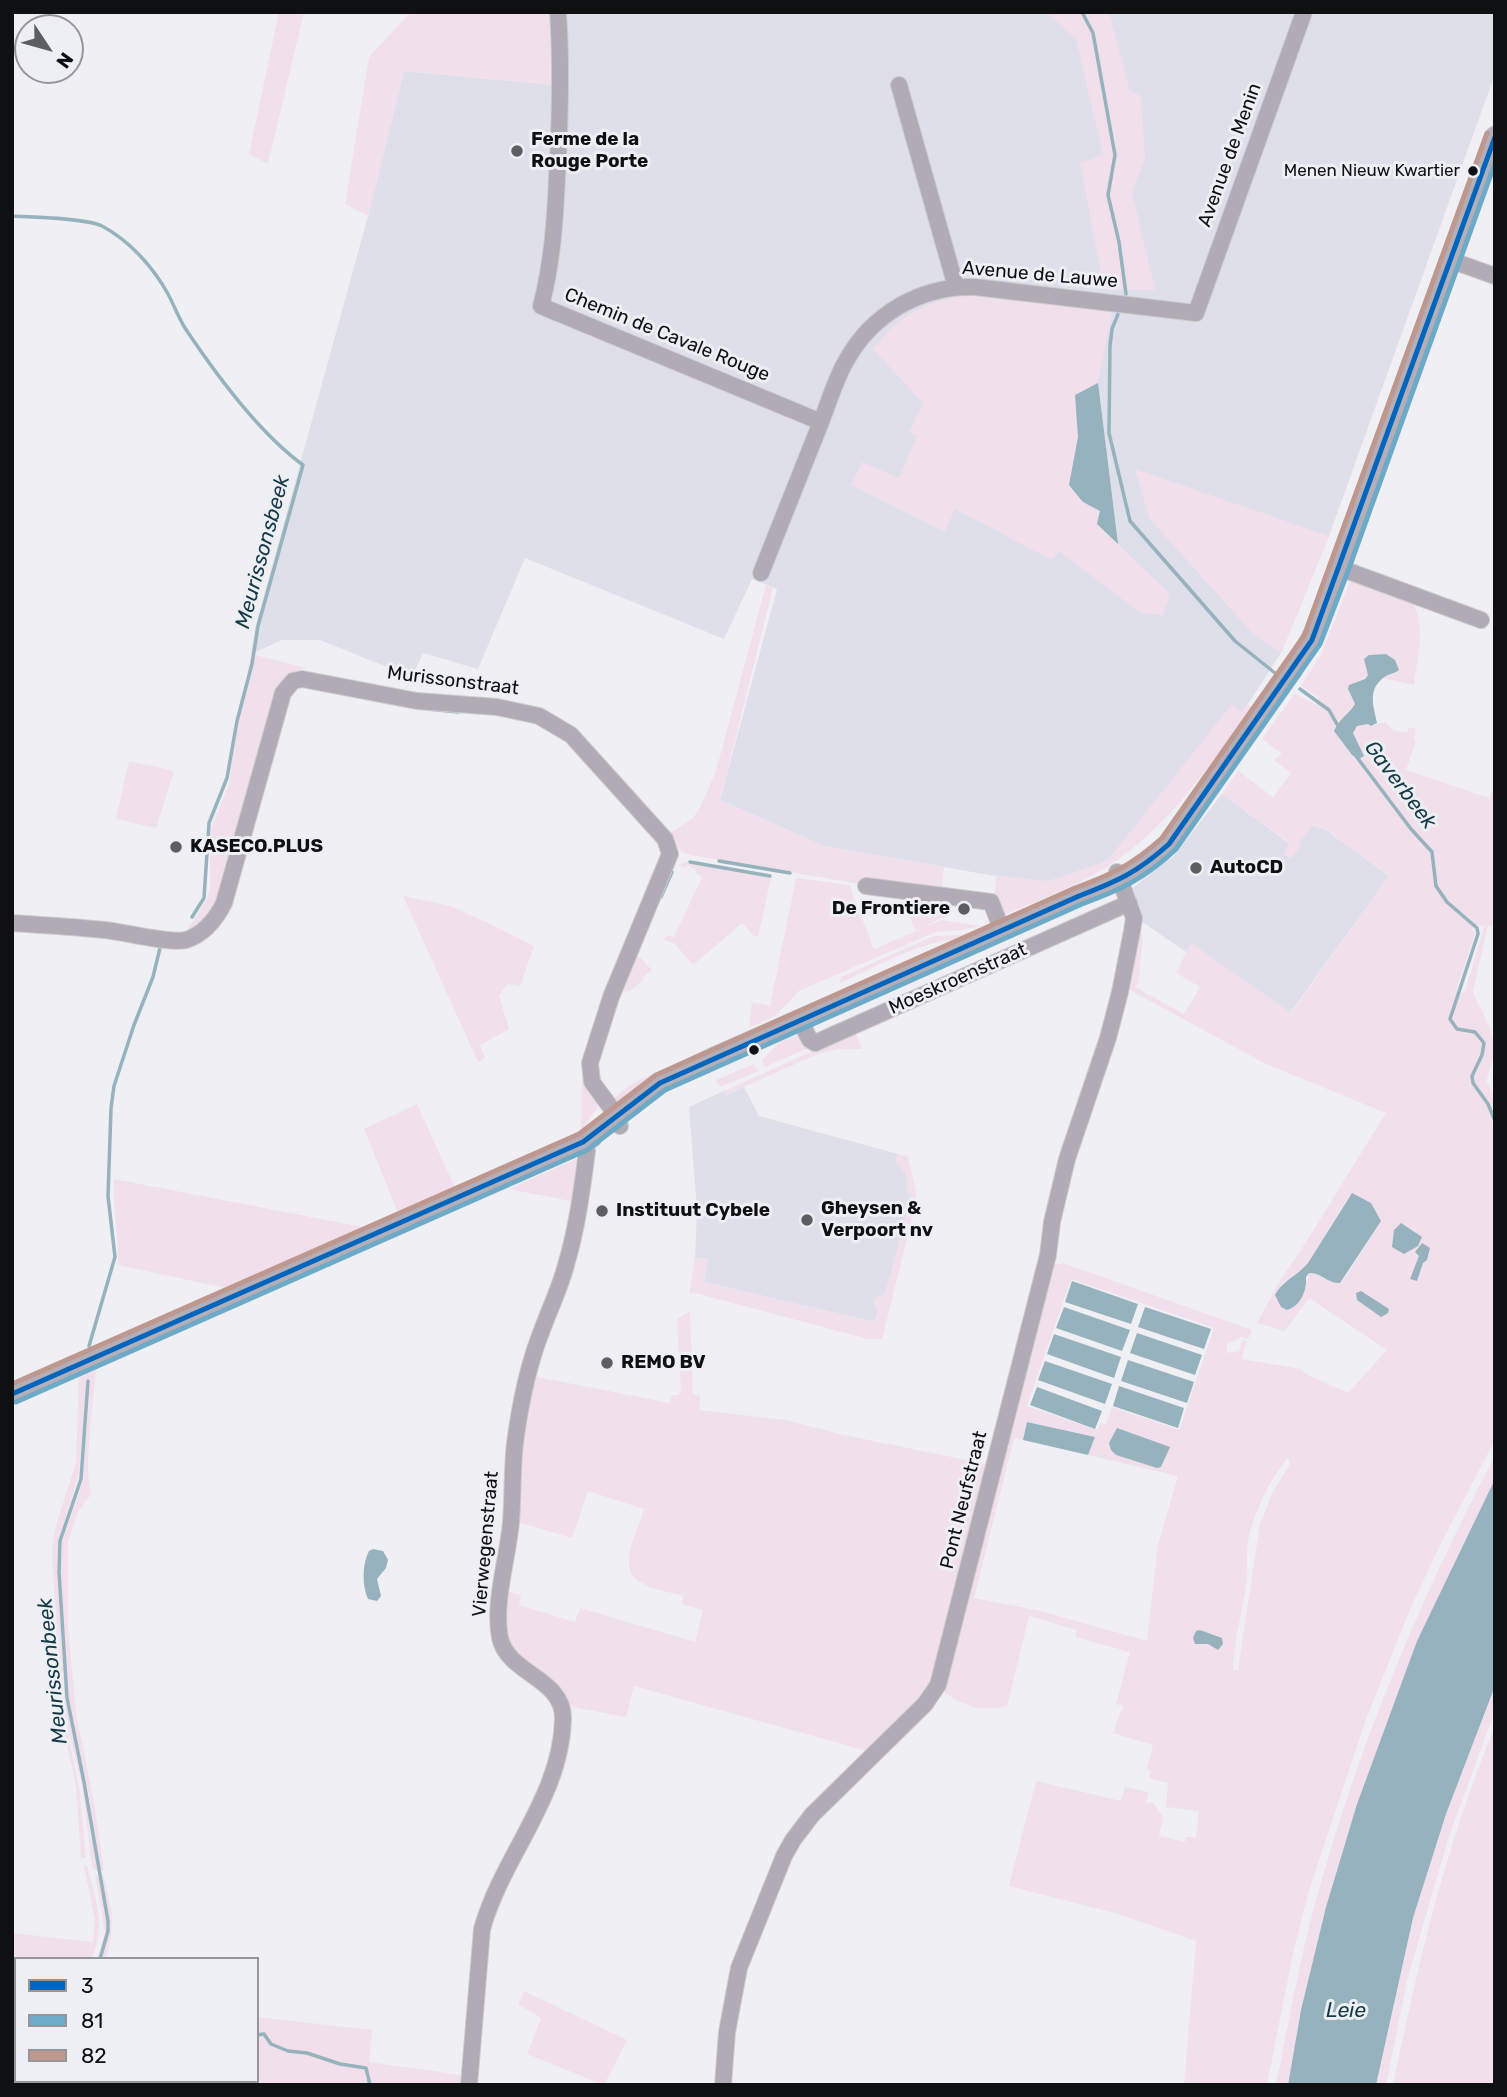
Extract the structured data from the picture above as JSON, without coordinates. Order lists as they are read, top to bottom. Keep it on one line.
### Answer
{"streets":{"main road":["Moeskroenstraat"],"street":["Avenue de Menin","Avenue de Lauwe","Chemin de Cavale Rouge","Murissonstraat","Pont Neufstraat","Vierwegenstraat"]},"crossings":[["Avenue de Menin","Avenue de Lauwe"],["Avenue de Lauwe","Chemin de Cavale Rouge"],["Murissonstraat","Moeskroenstraat"],["Moeskroenstraat","Pont Neufstraat"],["Moeskroenstraat","Vierwegenstraat"]],"water":["Meurissonsbeek","Gaverbeek","Meurissonbeek","Leie"],"places":["Ferme de la Rouge Porte","Menen Nieuw Kwartier","KASECO.PLUS","AutoCD","De Frontiere","Instituut Cybele","Gheysen & Verpoort nv","REMO BV"],"lines":["transit line 82","transit line 3","transit line 81"],"legend":["3","81","82"],"north":"bottom right"}
